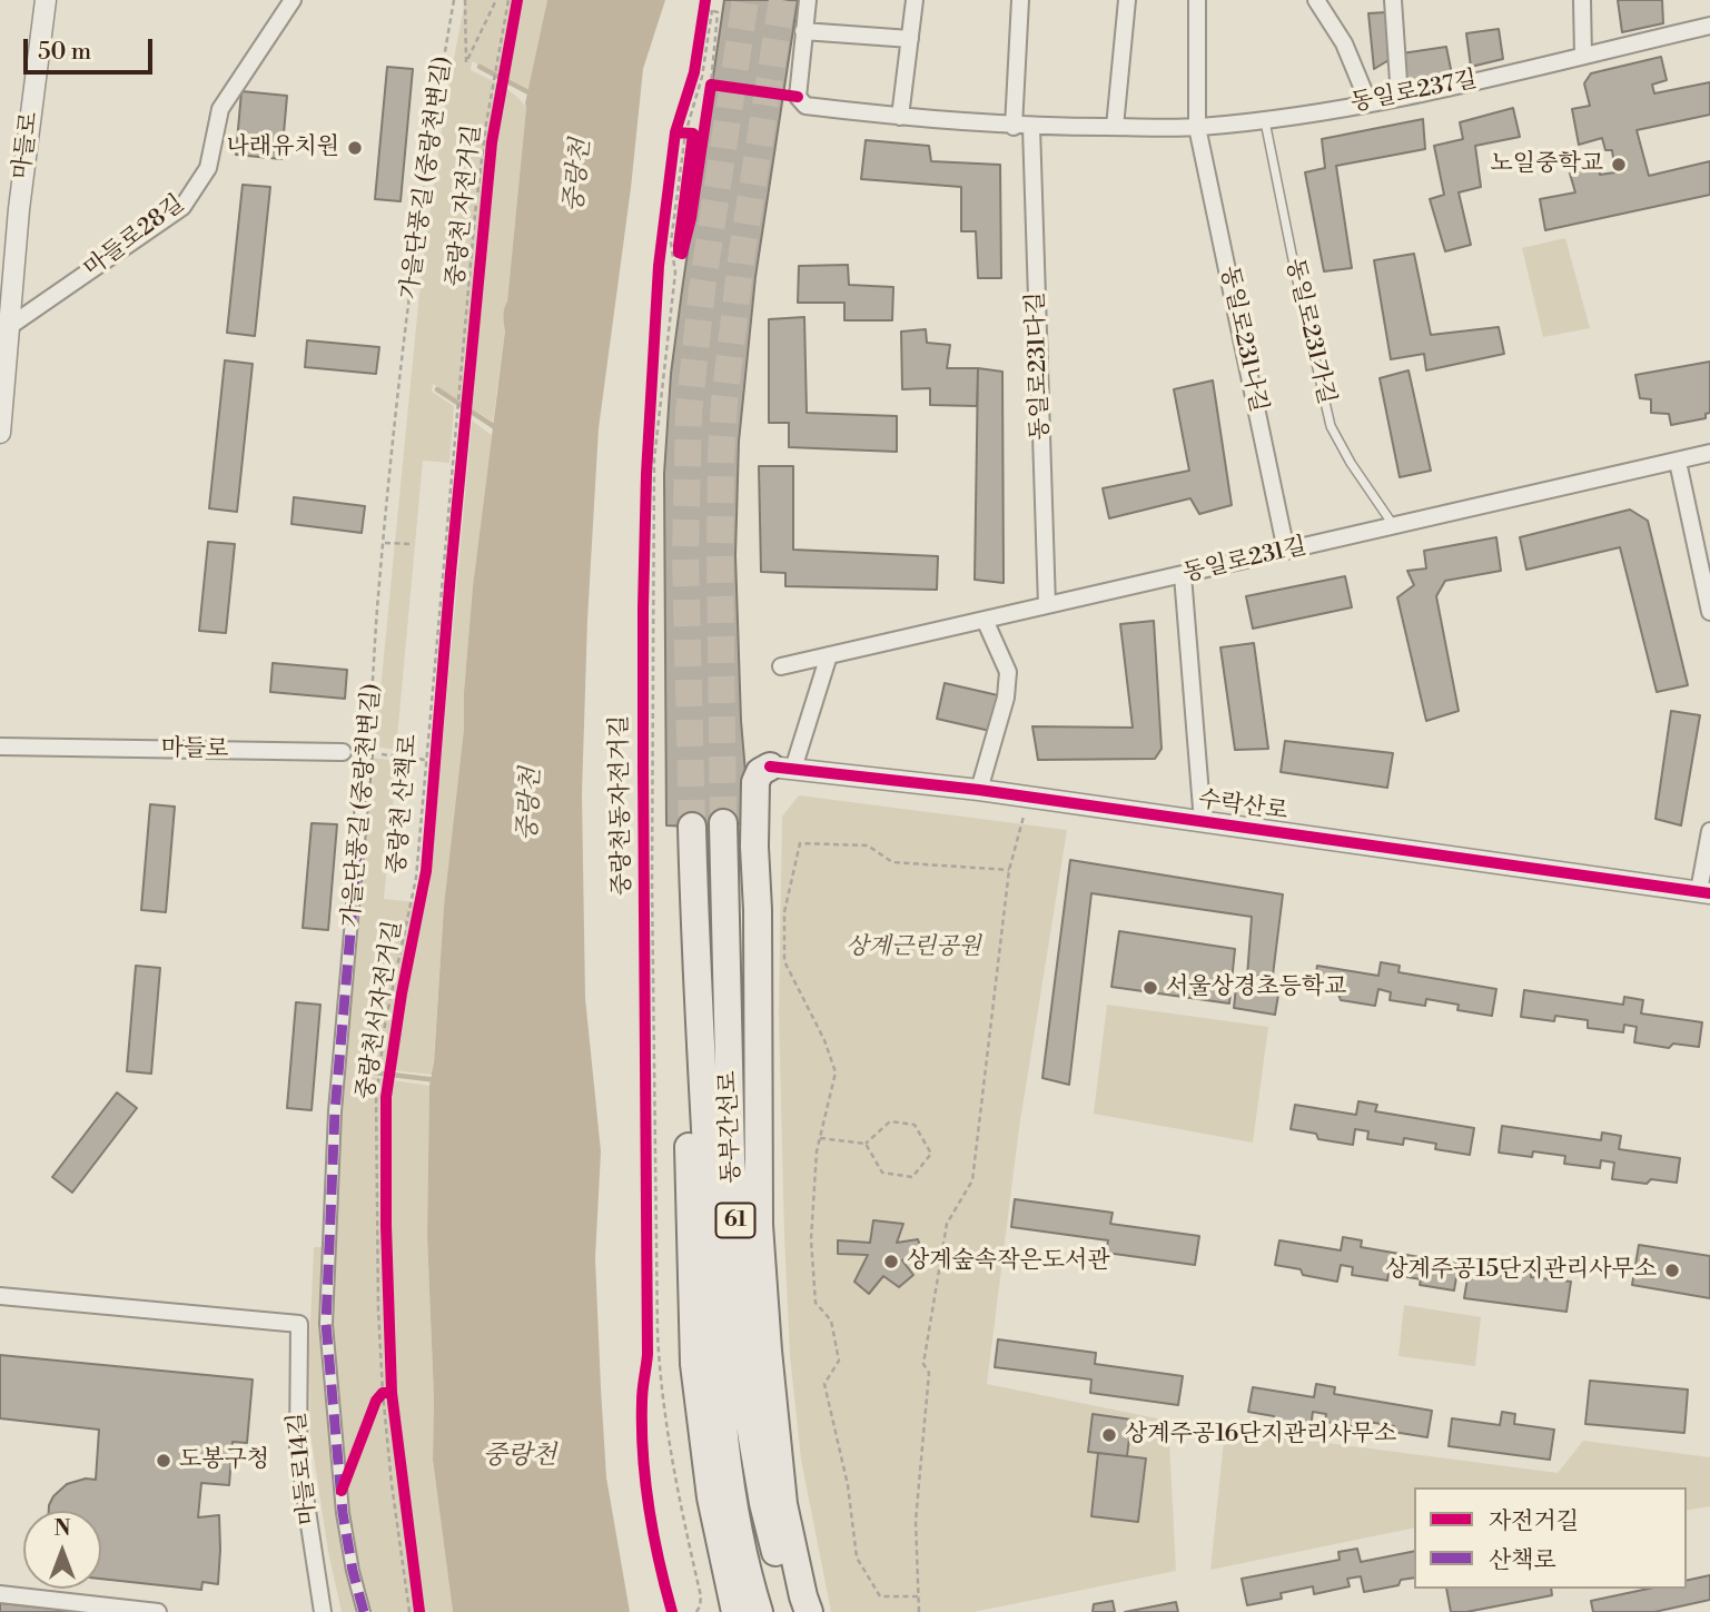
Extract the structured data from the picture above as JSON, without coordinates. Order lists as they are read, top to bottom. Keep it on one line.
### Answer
{"streets":{"highway":["동부간선로","61"],"street":["동일로237길","마들로","가을단풍길 (중랑천변길)","마들로28길","동일로231나길","동일로231다길","동일로231길","수락산로","마들로14길"],"lane":["동일로231가길"],"path":["중랑천 산책로","중랑천서자전거길"],"cycle path":["중랑천 자전거길","중랑천동자전거길"]},"crossings":[["동일로237길","동일로231가길"],["동일로237길","동일로231나길"],["동일로237길","동일로231다길"],["마들로","마들로28길"],["중랑천 자전거길","중랑천 산책로"],["중랑천 자전거길","중랑천서자전거길"],["동일로231가길","동일로231길"],["동일로231나길","동일로231길"],["동일로231다길","동일로231길"],["동일로231길","수락산로"],["중랑천 산책로","중랑천서자전거길"]],"water":["중랑천"],"parks":["상계근린공원"],"places":["나래유치원","노일중학교","서울상경초등학교","상계숲속작은도서관","상계주공15단지관리사무소","상계주공16단지관리사무소","도봉구청"],"legend":["자전거길","산책로"],"scale_bar":"50 m","north":"top"}
